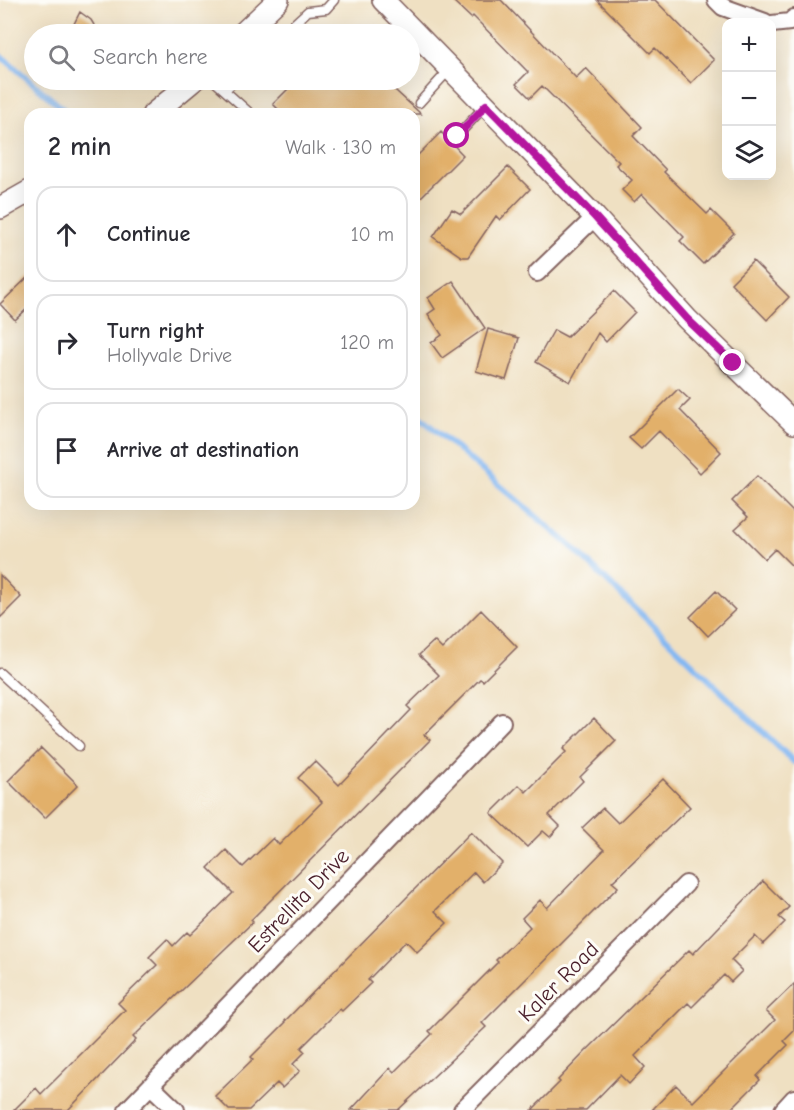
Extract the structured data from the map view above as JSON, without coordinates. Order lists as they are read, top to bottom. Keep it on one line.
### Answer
{"streets":{"street":["Estrellita Drive","Kaler Road"]},"page":{"map_buttons":["+","−"],"search":"Search here","heading":["2 min","Walk · 130 m"],"list":[["Continue","10 m"],["Turn right","Hollyvale Drive","120 m"],"Arrive at destination"]}}
